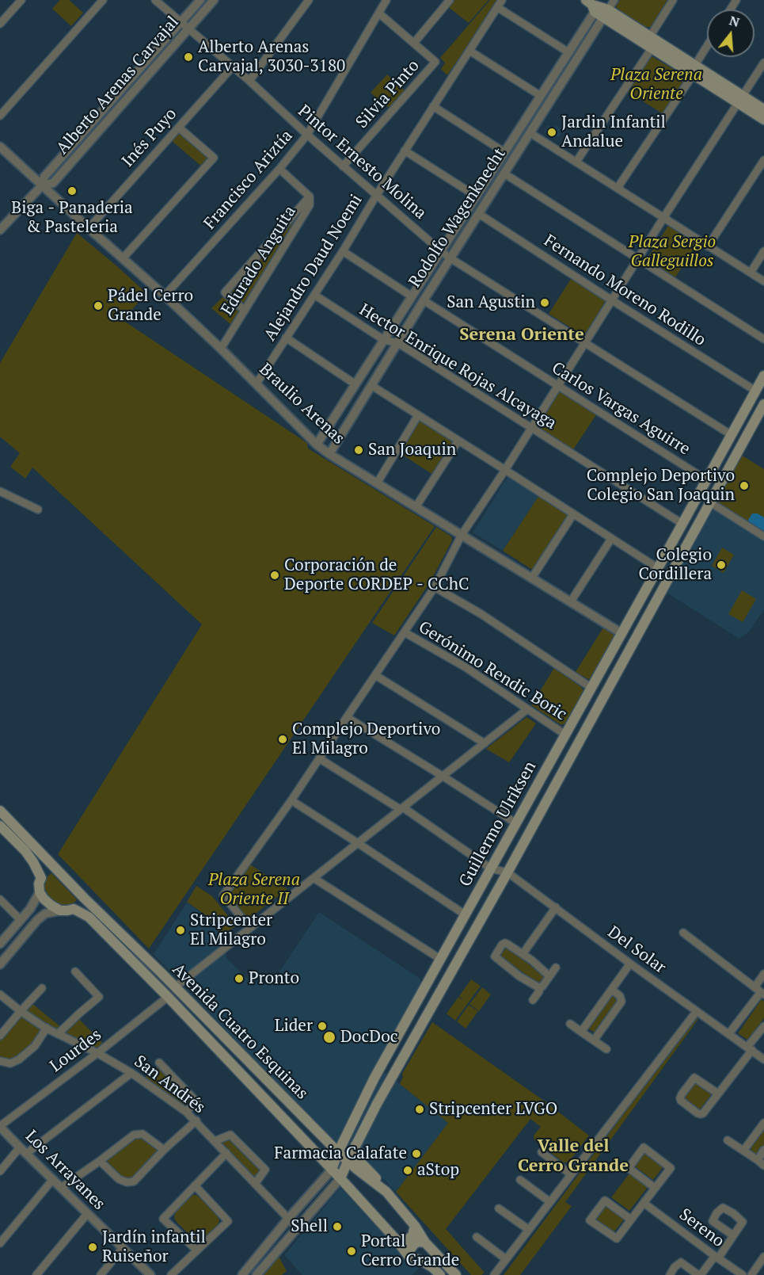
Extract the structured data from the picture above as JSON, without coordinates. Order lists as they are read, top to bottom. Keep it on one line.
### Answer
{"streets":{"main road":["Guillermo Ulriksen","Avenida Cuatro Esquinas"],"street":["Alberto Arenas Carvajal","Silvia Pinto","Inés Puyo","Pintor Ernesto Molina","Francisco Ariztía","Rodolfo Wagenknecht","Edurado Anguita","Alejandro Daud Noemi","Fernando Moreno Rodillo","Hector Enrique Rojas Alcayaga","Braulio Arenas","Carlos Vargas Aguirre","Gerónimo Rendic Boric","Del Solar","Lourdes","San Andrés","Los Arrayanes","Sereno"]},"crossings":[["Alberto Arenas Carvajal","Pintor Ernesto Molina"],["Alberto Arenas Carvajal","Braulio Arenas"],["Silvia Pinto","Pintor Ernesto Molina"],["Inés Puyo","Pintor Ernesto Molina"],["Inés Puyo","Braulio Arenas"],["Pintor Ernesto Molina","Francisco Ariztía"],["Pintor Ernesto Molina","Rodolfo Wagenknecht"],["Pintor Ernesto Molina","Alejandro Daud Noemi"],["Pintor Ernesto Molina","Guillermo Ulriksen"],["Francisco Ariztía","Edurado Anguita"],["Francisco Ariztía","Braulio Arenas"],["Rodolfo Wagenknecht","Fernando Moreno Rodillo"],["Rodolfo Wagenknecht","Hector Enrique Rojas Alcayaga"],["Rodolfo Wagenknecht","Braulio Arenas"],["Rodolfo Wagenknecht","Carlos Vargas Aguirre"],["Edurado Anguita","Braulio Arenas"],["Alejandro Daud Noemi","Hector Enrique Rojas Alcayaga"],["Alejandro Daud Noemi","Braulio Arenas"],["Fernando Moreno Rodillo","Guillermo Ulriksen"],["Hector Enrique Rojas Alcayaga","Guillermo Ulriksen"],["Braulio Arenas","Guillermo Ulriksen"],["Carlos Vargas Aguirre","Guillermo Ulriksen"],["Gerónimo Rendic Boric","Guillermo Ulriksen"],["Guillermo Ulriksen","Del Solar"],["Guillermo Ulriksen","Avenida Cuatro Esquinas"],["Guillermo Ulriksen","San Andrés"],["Avenida Cuatro Esquinas","Lourdes"],["Lourdes","San Andrés"],["Lourdes","Los Arrayanes"]],"districts":["Serena Oriente","Valle del Cerro Grande"],"parks":["Plaza Serena Oriente","Plaza Sergio Galleguillos","Plaza Serena Oriente II"],"places":["Alberto Arenas Carvajal, 3030-3180","Jardin Infantil Andalue","Biga - Panaderia & Pasteleria","San Agustin","Pádel Cerro Grande","San Joaquin","Complejo Deportivo Colegio San Joaquin","Colegio Cordillera","Corporación de Deporte CORDEP - CChC","Complejo Deportivo El Milagro","Stripcenter El Milagro","Pronto","Lider","DocDoc","Stripcenter LVGO","Farmacia Calafate","aStop","Shell","Jardín infantil Ruiseñor","Portal Cerro Grande"],"north":"top"}
